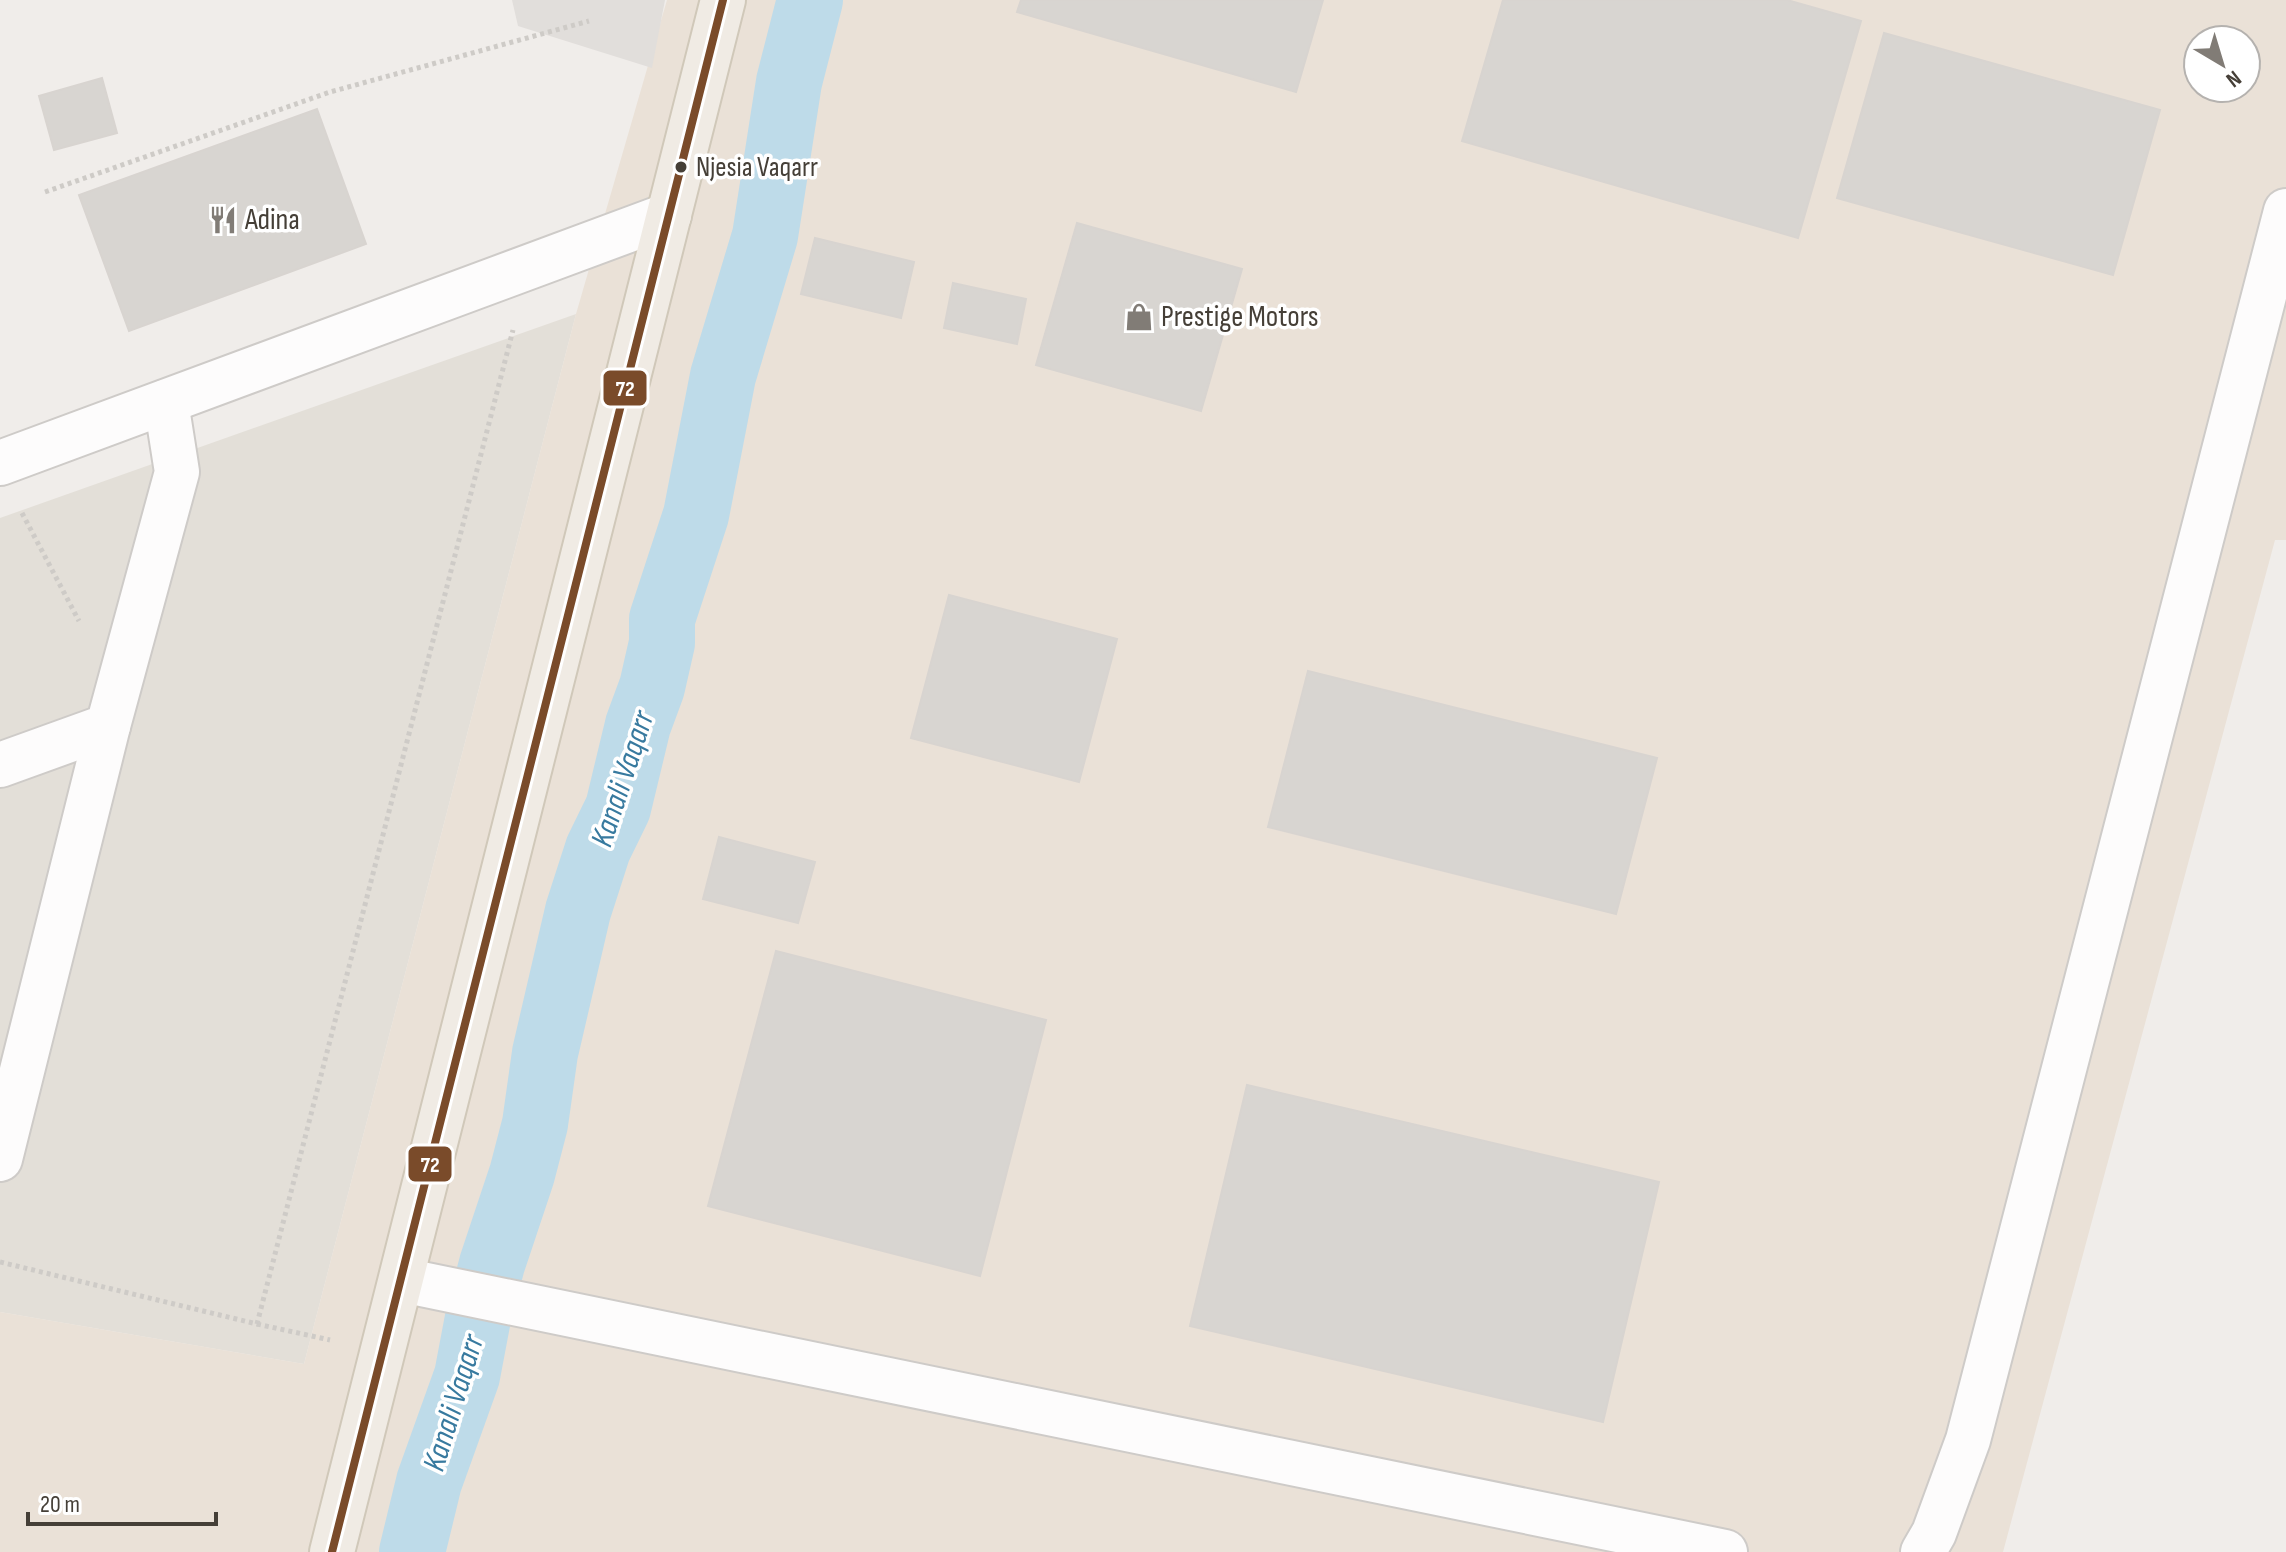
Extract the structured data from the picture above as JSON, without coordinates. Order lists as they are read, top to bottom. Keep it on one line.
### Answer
{"water":["Kanali Vaqarr"],"places":{"other":["Njesia Vaqarr"],"restaurant":["Adina"],"shop":["Prestige Motors"]},"lines":["transit line 72"],"scale_bar":"20 m","north":"bottom right"}
